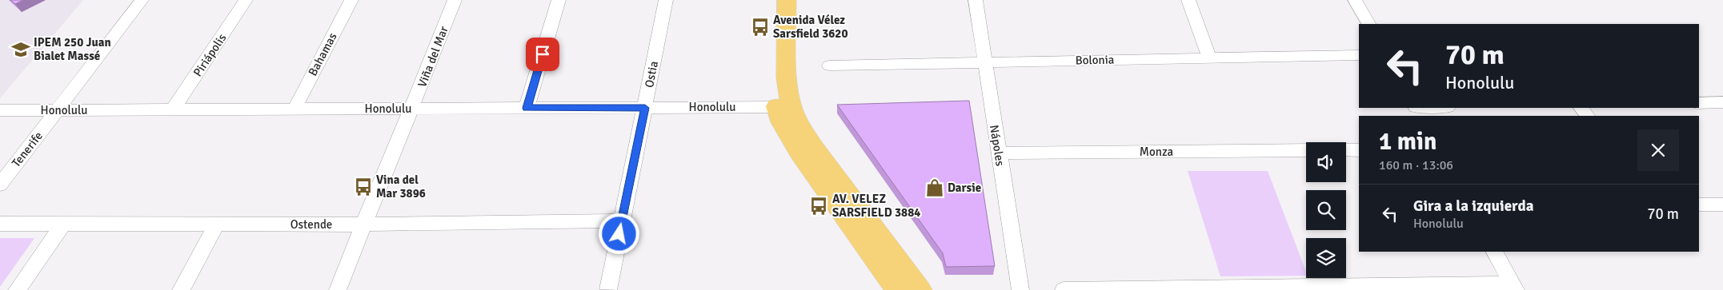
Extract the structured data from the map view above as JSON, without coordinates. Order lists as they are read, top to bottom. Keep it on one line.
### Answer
{"streets":{"street":["Bahamas","Piriápolis","Viña del Mar","Bolonia","Ostia","Honolulu","Nápoles","Tenerife","Monza","Ostende"]},"crossings":[["Bahamas","Honolulu"],["Piriápolis","Honolulu"],["Viña del Mar","Honolulu"],["Viña del Mar","Ostende"],["Bolonia","Nápoles"],["Ostia","Honolulu"],["Ostia","Ostende"],["Honolulu","Tenerife"],["Nápoles","Monza"]],"places":{"bus stop":["Avenida Vélez Sarsfield 3620","Vina del Mar 3896","AV. VELEZ SARSFIELD 3884"],"school or university":["IPEM 250 Juan Bialet Massé"],"shop":["Darsie"]},"page":{"turn":["70 m","Honolulu"],"heading":["1 min","160 m · 13:06"],"list":[{"name":"Gira a la izquierda","note":"Honolulu","value":"70 m"}]}}
